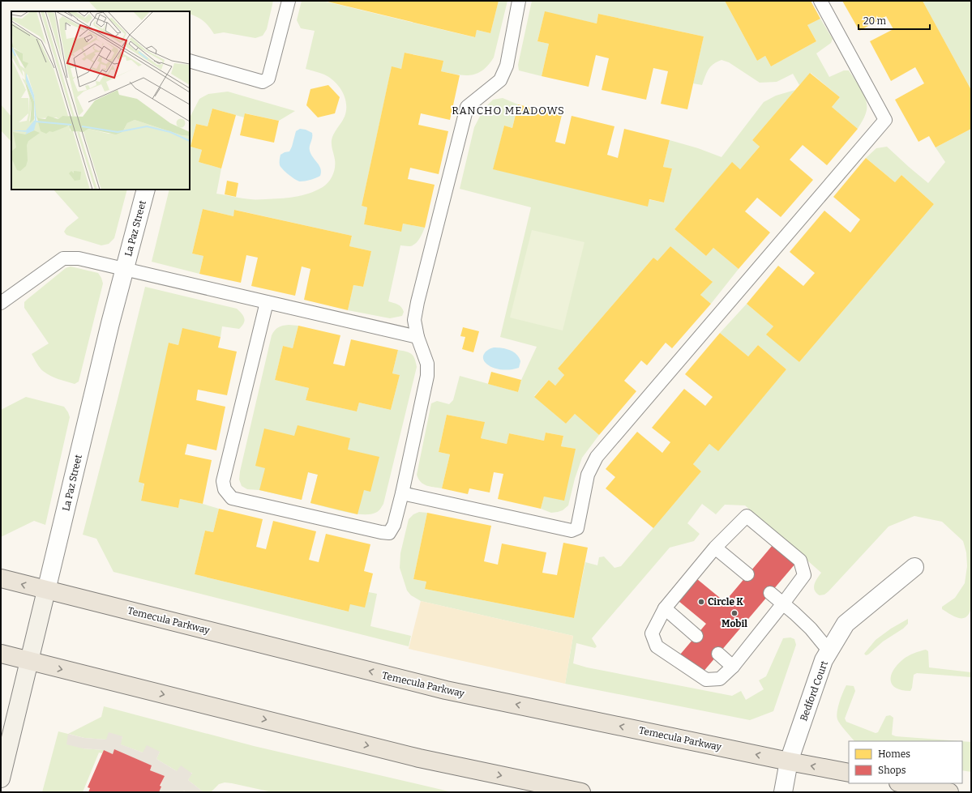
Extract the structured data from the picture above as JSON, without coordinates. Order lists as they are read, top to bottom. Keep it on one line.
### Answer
{"streets":{"main road":["La Paz Street","Temecula Parkway"],"street":["Bedford Court"]},"crossings":[["La Paz Street","Temecula Parkway"],["Temecula Parkway","Bedford Court"]],"districts":["RANCHO MEADOWS"],"places":["Circle K","Mobil"],"legend":["Homes","Shops"],"scale_bar":"20 m"}
